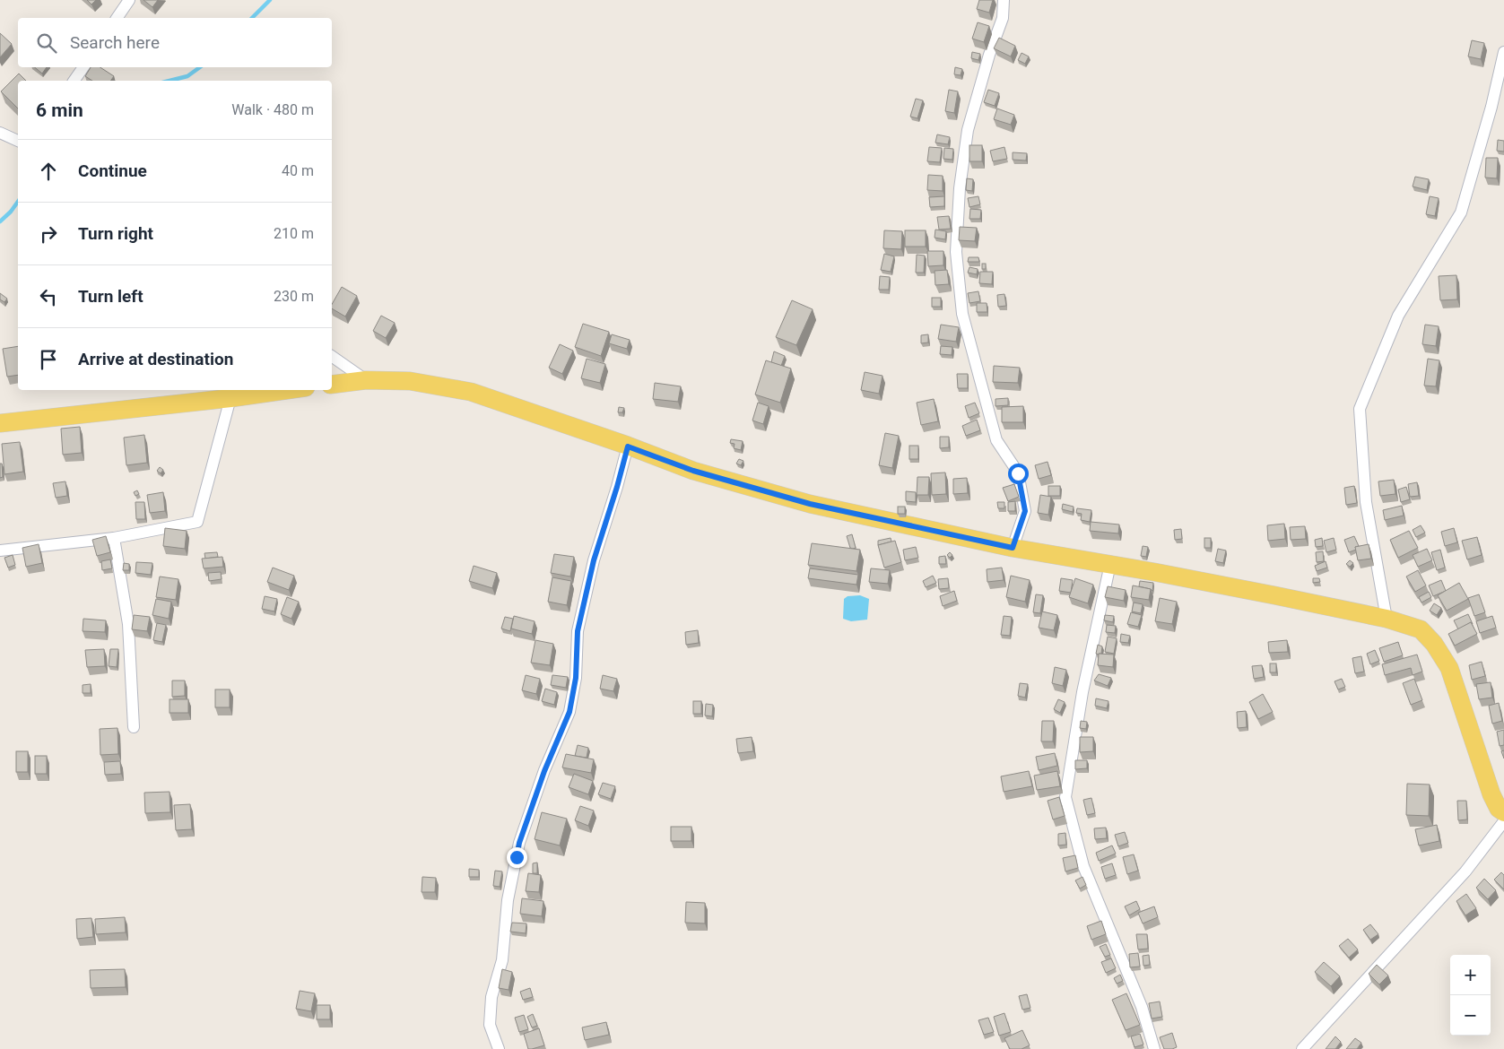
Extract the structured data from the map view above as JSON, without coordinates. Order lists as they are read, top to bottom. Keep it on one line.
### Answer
{"page":{"search":"Search here","heading":["6 min","Walk · 480 m"],"list":[["Continue","40 m"],["Turn right","210 m"],["Turn left","230 m"],"Arrive at destination"],"map_buttons":["+","−"]}}
